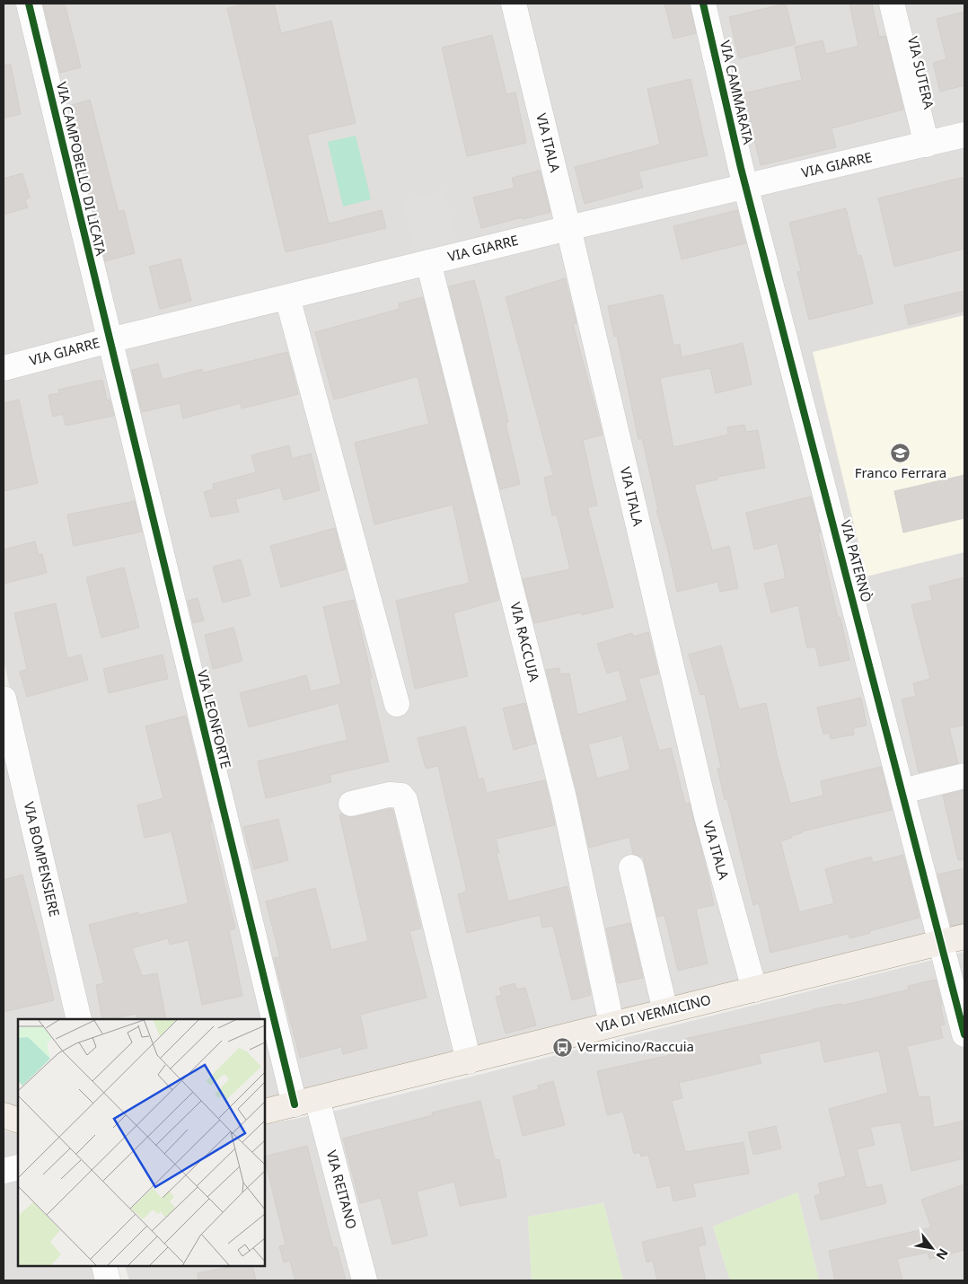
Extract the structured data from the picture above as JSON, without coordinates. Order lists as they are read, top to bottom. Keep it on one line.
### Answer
{"streets":{"main road":["VIA DI VERMICINO"],"street":["VIA SUTERA","VIA CAMMARATA","VIA ITALA","VIA GIARRE","VIA CAMPOBELLO DI LICATA","VIA PATERNÒ","VIA RACCUIA","VIA LEONFORTE","VIA BOMPENSIERE","VIA REITANO"]},"crossings":[["VIA SUTERA","VIA GIARRE"],["VIA CAMMARATA","VIA GIARRE"],["VIA CAMMARATA","VIA PATERNÒ"],["VIA ITALA","VIA GIARRE"],["VIA ITALA","VIA DI VERMICINO"],["VIA GIARRE","VIA CAMPOBELLO DI LICATA"],["VIA GIARRE","VIA PATERNÒ"],["VIA GIARRE","VIA RACCUIA"],["VIA GIARRE","VIA LEONFORTE"],["VIA CAMPOBELLO DI LICATA","VIA LEONFORTE"],["VIA PATERNÒ","VIA DI VERMICINO"],["VIA RACCUIA","VIA DI VERMICINO"],["VIA LEONFORTE","VIA DI VERMICINO"],["VIA LEONFORTE","VIA REITANO"],["VIA DI VERMICINO","VIA REITANO"]],"places":{"school or university":["Franco Ferrara"],"bus stop":["Vermicino/Raccuia"]},"north":"bottom right"}
